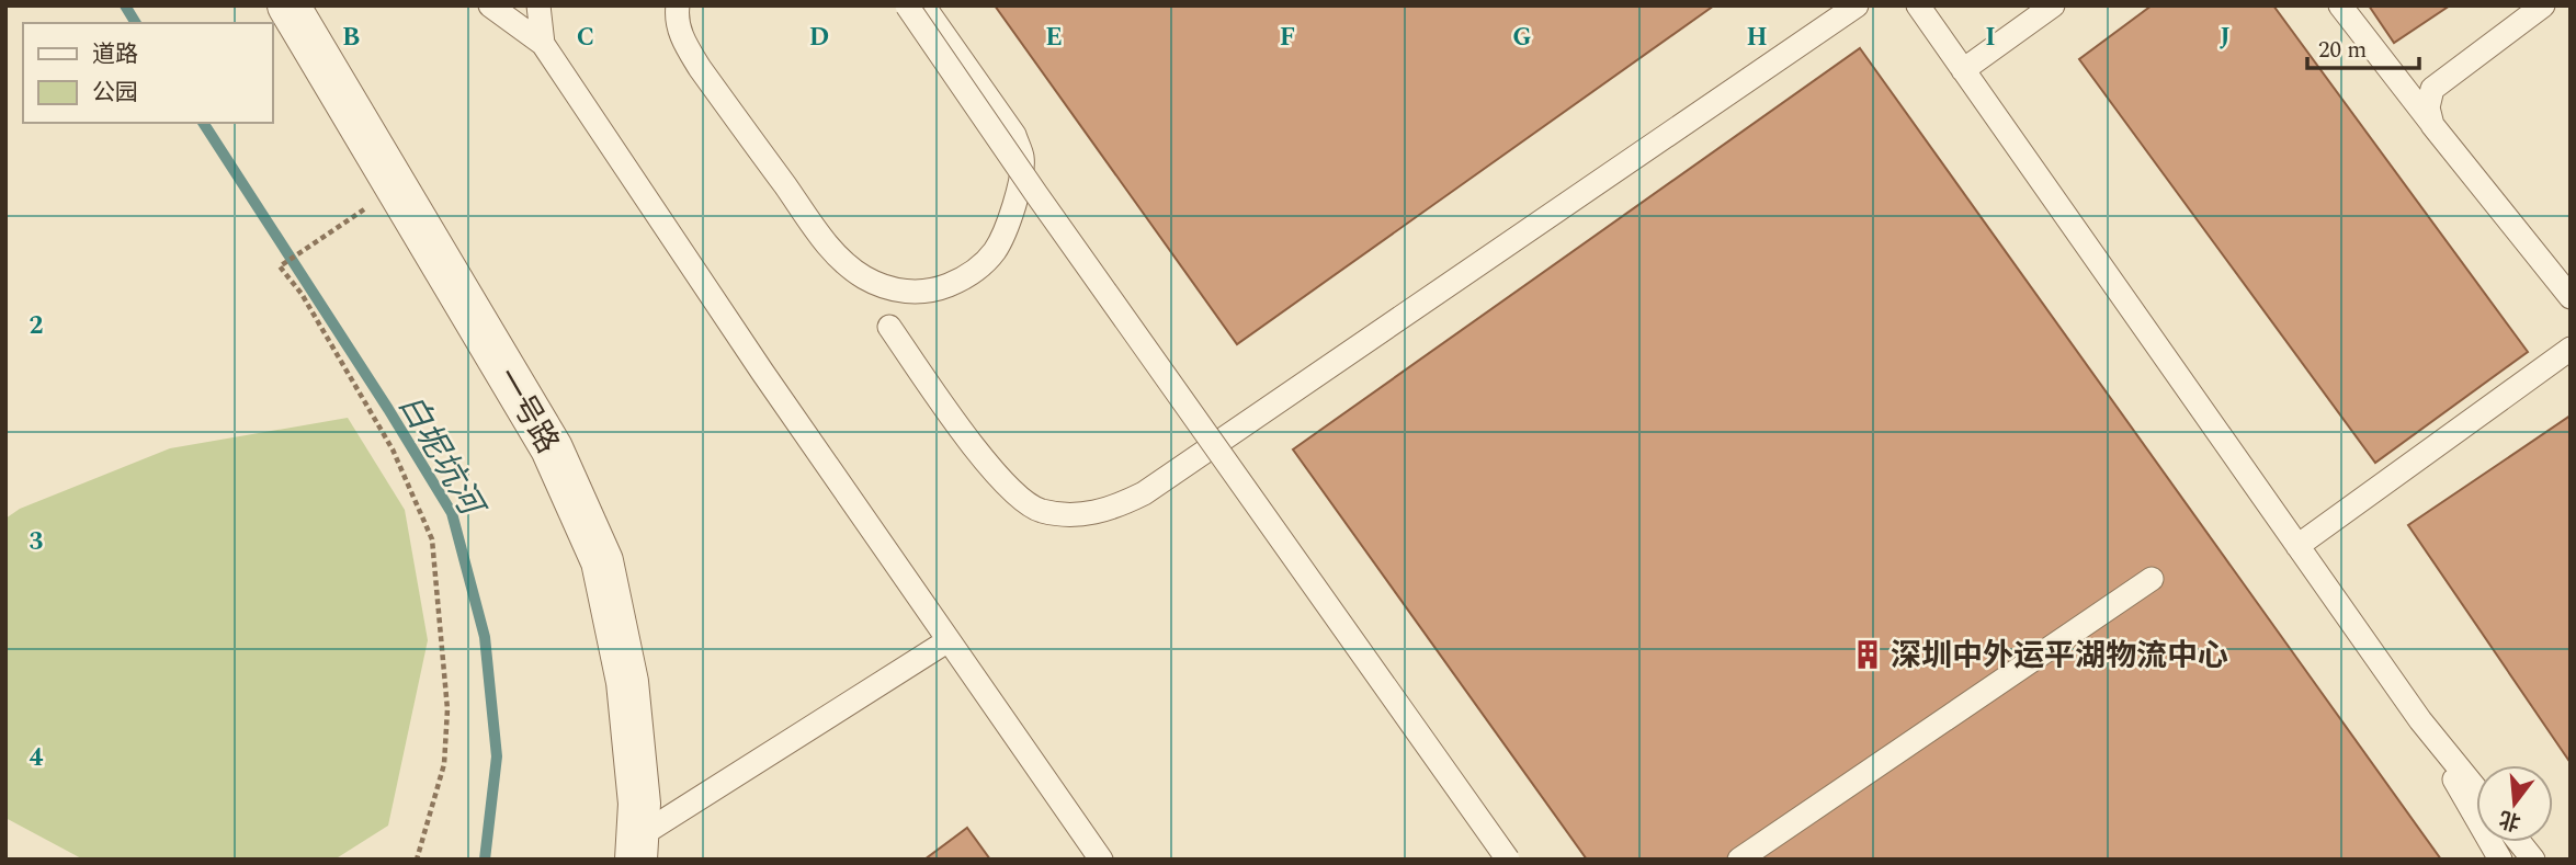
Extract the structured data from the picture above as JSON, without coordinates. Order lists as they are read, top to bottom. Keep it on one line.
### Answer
{"streets":{"street":["一号路"]},"water":["白坭坑河"],"places":{"building":["深圳中外运平湖物流中心"]},"legend":["道路","公园"],"scale_bar":"20 m","north":"bottom","grid":{"columns":["B","C","D","E","F","G","H","I","J"],"rows":["2","3","4"]}}
